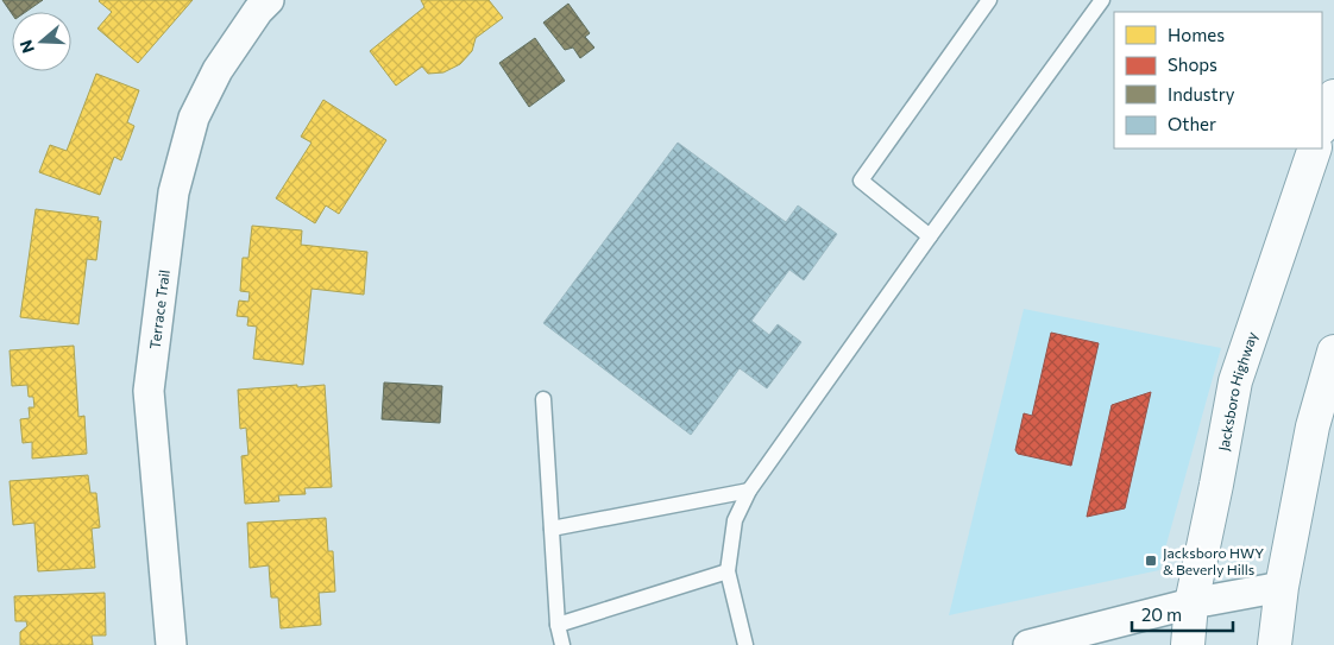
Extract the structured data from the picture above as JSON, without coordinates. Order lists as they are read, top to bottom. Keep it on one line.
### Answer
{"streets":{"main road":["Jacksboro Highway"],"street":["Terrace Trail"]},"places":{"transit":["Jacksboro HWY & Beverly Hills"]},"legend":["Homes","Shops","Industry","Other"],"scale_bar":"20 m","north":"left"}
